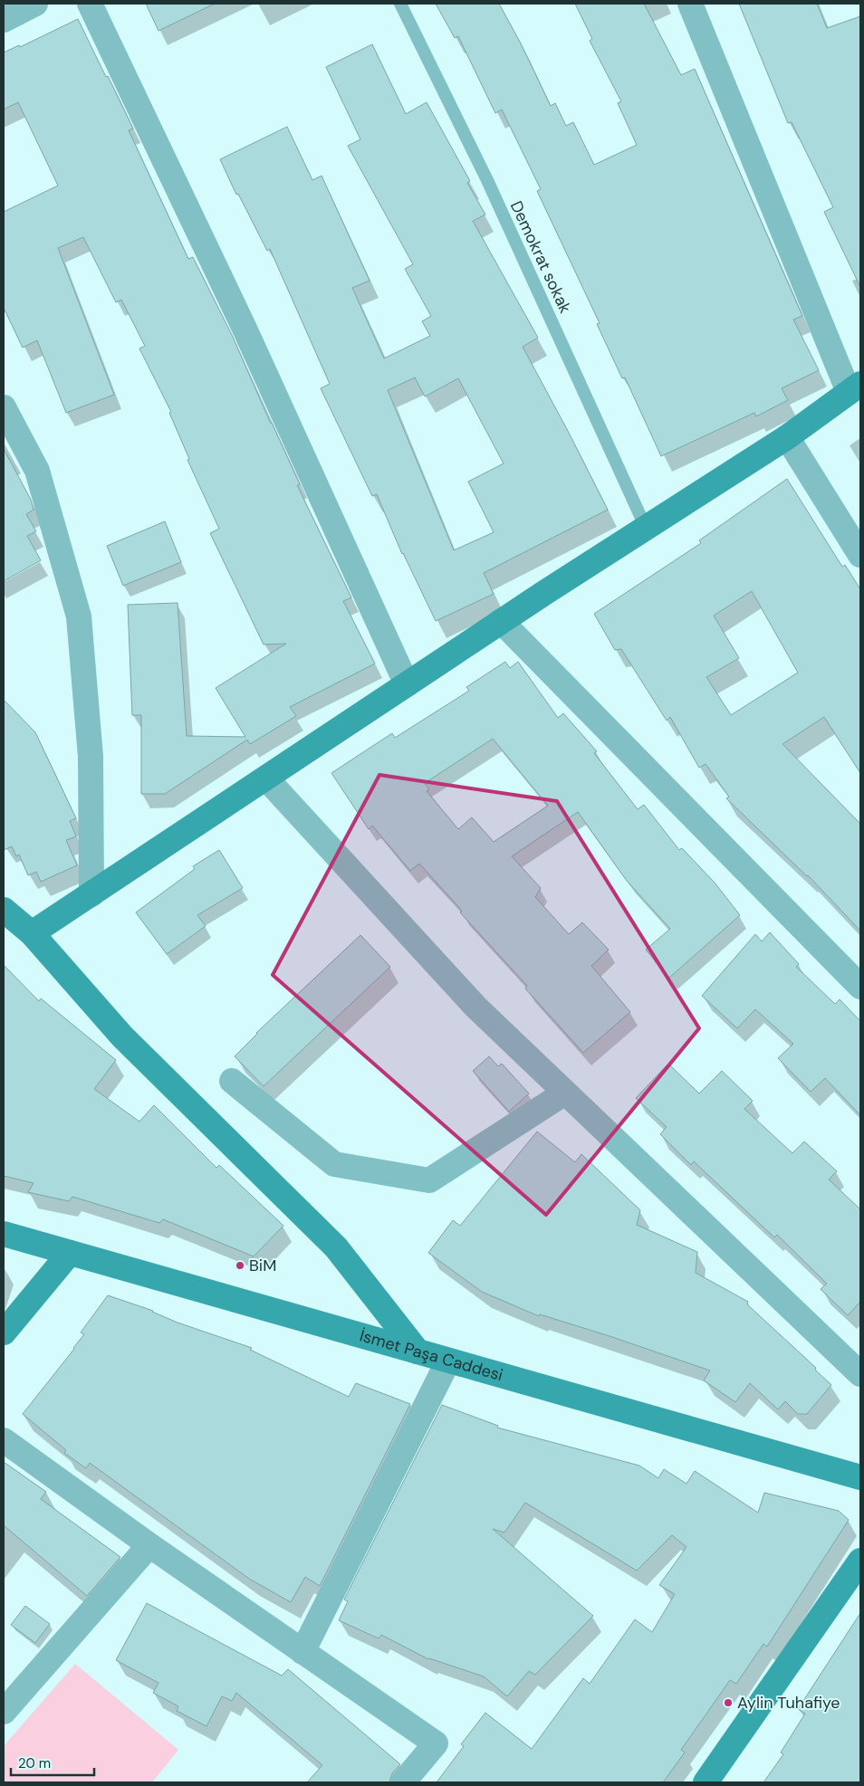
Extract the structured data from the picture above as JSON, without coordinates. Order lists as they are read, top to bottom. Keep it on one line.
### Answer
{"streets":{"street":["İsmet Paşa Caddesi"],"lane":["Demokrat sokak"]},"places":["BiM","Aylin Tuhafiye"],"scale_bar":"20 m"}
